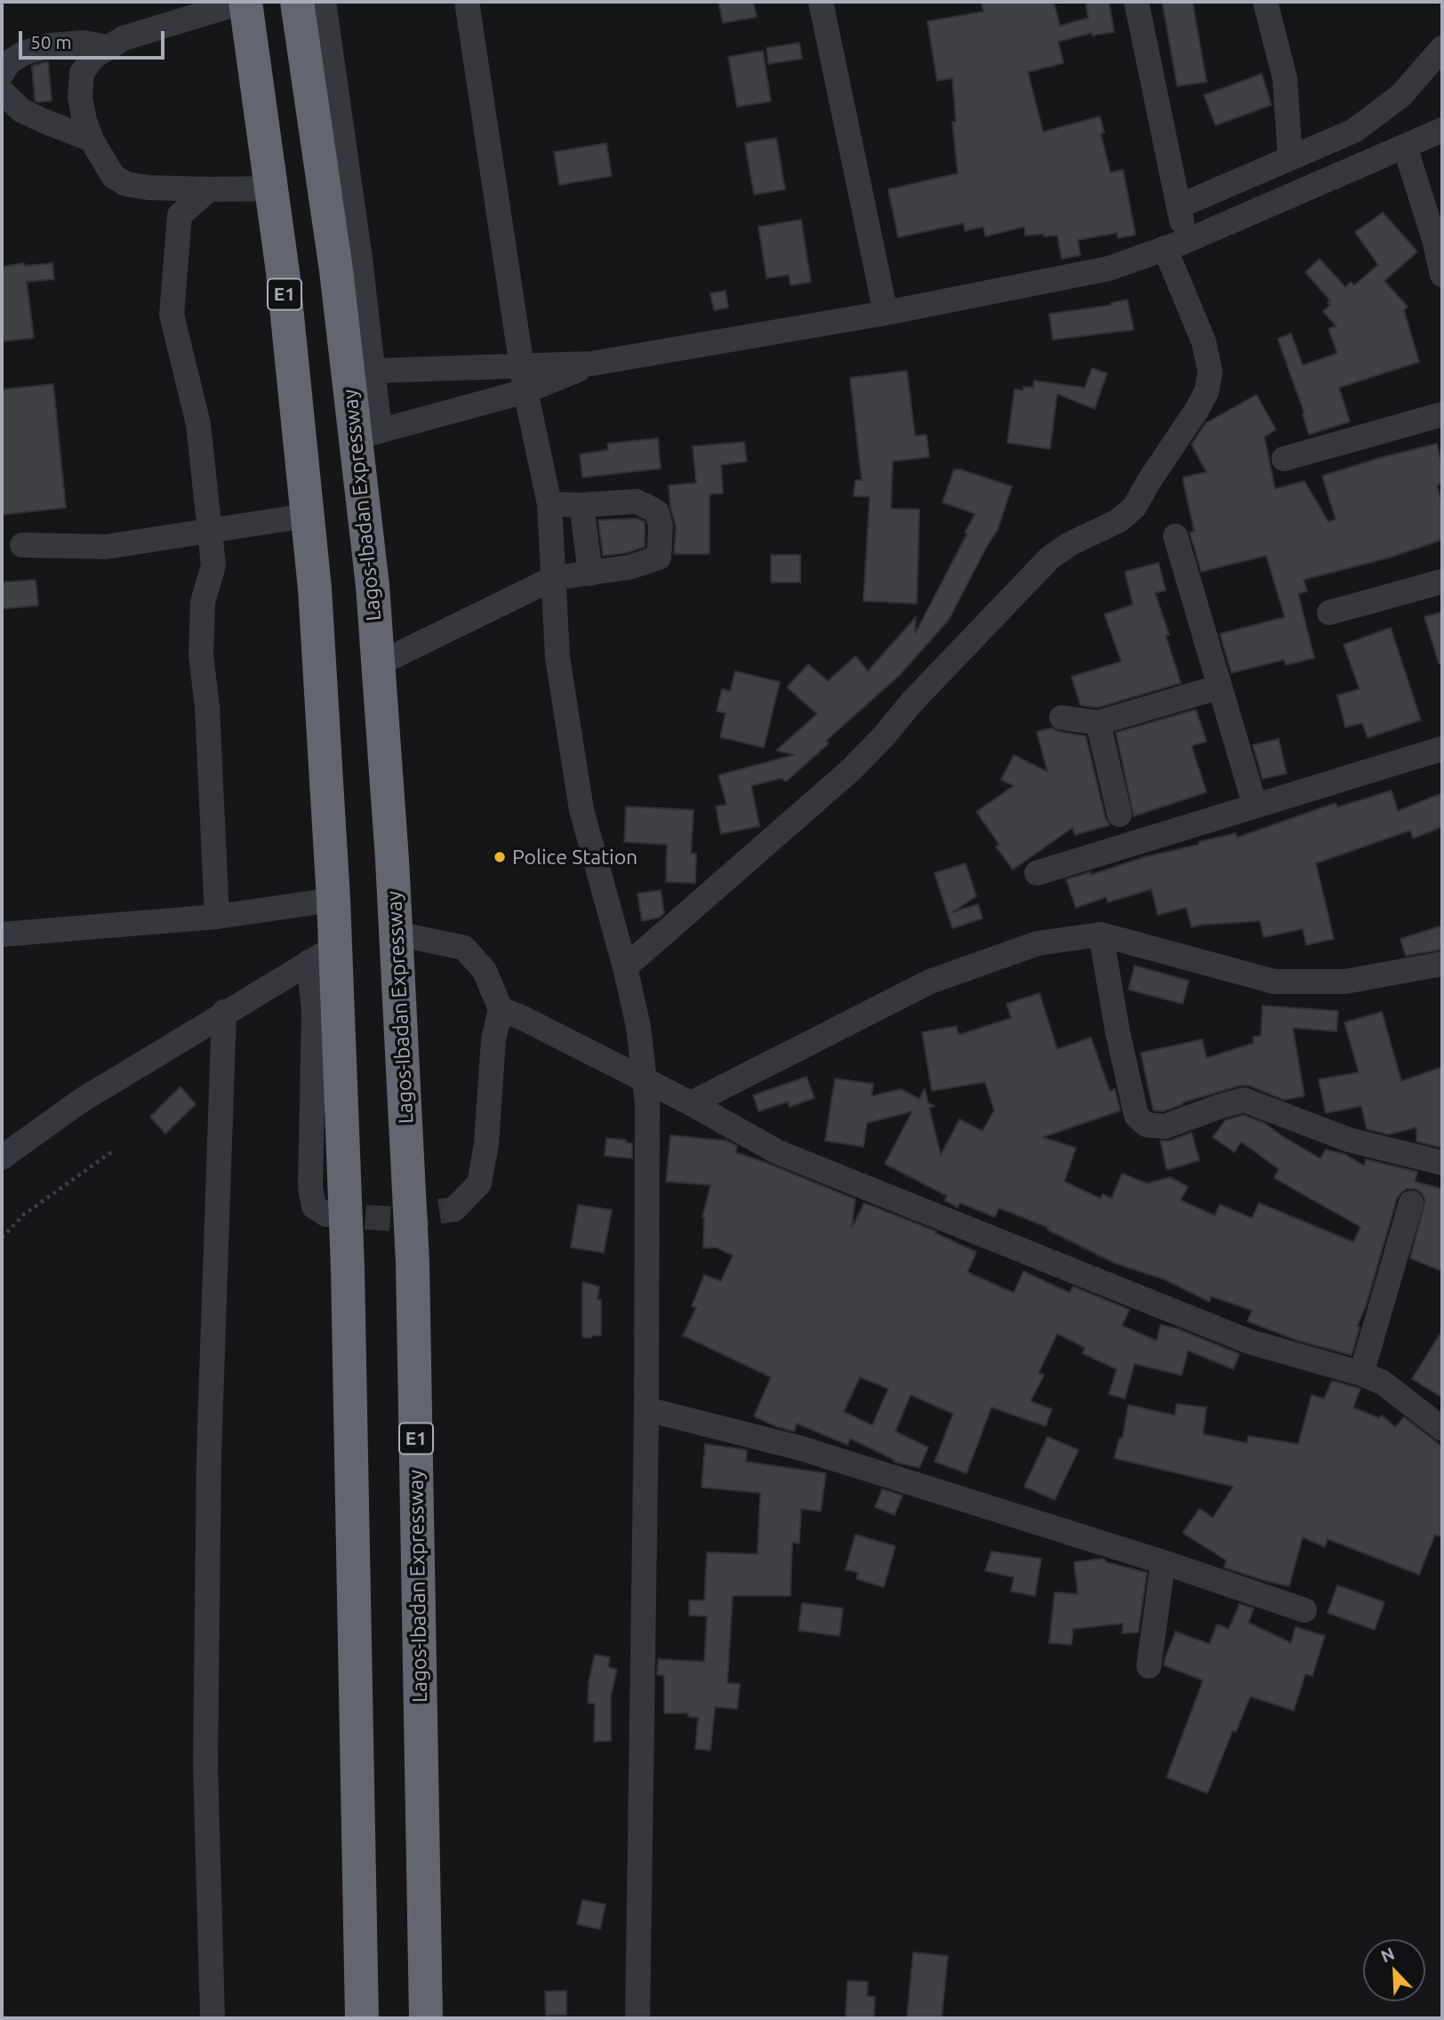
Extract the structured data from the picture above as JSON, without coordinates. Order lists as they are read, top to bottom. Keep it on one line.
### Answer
{"streets":{"highway":["E1","Lagos-Ibadan Expressway"]},"places":["Police Station"],"scale_bar":"50 m","north":"top left"}
